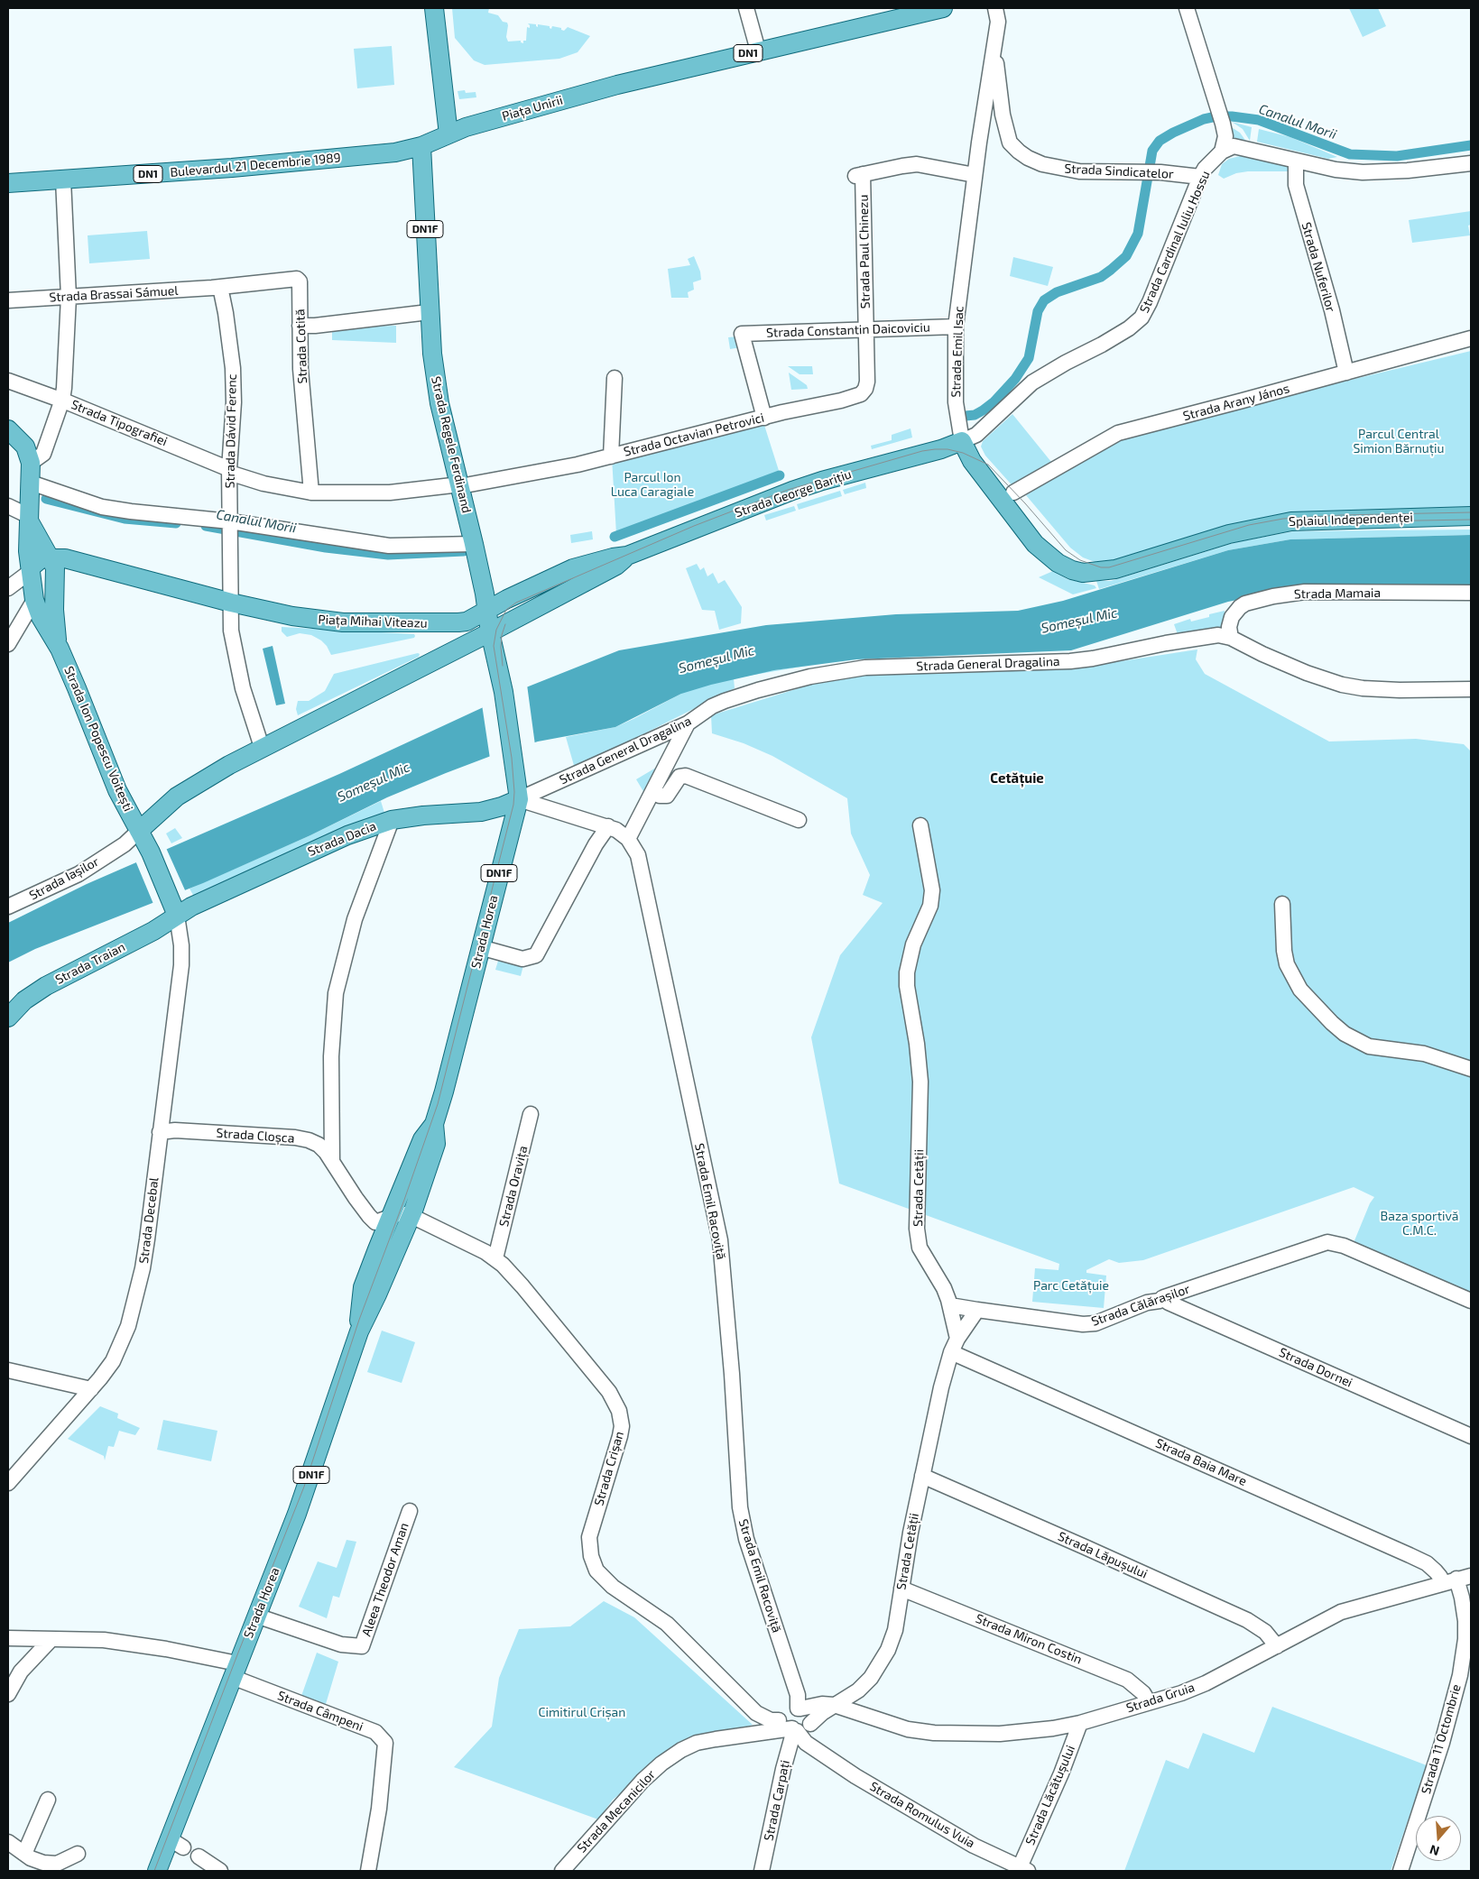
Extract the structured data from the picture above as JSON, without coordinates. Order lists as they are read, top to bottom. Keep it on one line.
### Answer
{"streets":{"main road":["DN1","Piața Unirii","Bulevardul 21 Decembrie 1989","DN1F","Strada Emil Isac","Strada Regele Ferdinand","Strada George Barițiu","Splaiul Independenței","Piața Mihai Viteazu","Strada Ion Popescu Voitești","Strada Dacia","Strada Horea","Strada Traian"],"street":["Strada Sindicatelor","Strada Cardinal Iuliu Hossu","Strada Paul Chinezu","Strada Nuferilor","Strada Brassai Sámuel","Strada Constantin Daicoviciu","Strada Cotită","Strada Arany János","Strada Tipografiei","Strada Dávid Ferenc","Strada Octavian Petrovici","Strada Mamaia","Strada General Dragalina","Strada Iașilor","Strada Cloșca","Strada Oravița","Strada Cetății","Strada Emil Racoviță","Strada Decebal","Strada Călărașilor","Strada Dornei","Strada Baia Mare","Strada Crișan","Strada Lăpușului","Aleea Theodor Aman","Strada Miron Costin","Strada Gruia","Strada Câmpeni","Strada 11 Octombrie","Strada Lăcătușului","Strada Carpați","Strada Mecanicilor","Strada Romulus Vuia"]},"crossings":[["DN1","Piața Unirii"],["Piața Unirii","Bulevardul 21 Decembrie 1989"],["Piața Unirii","Strada Regele Ferdinand"],["Bulevardul 21 Decembrie 1989","Strada Regele Ferdinand"],["Strada Sindicatelor","Strada Cardinal Iuliu Hossu"],["Strada Sindicatelor","Strada Emil Isac"],["Strada Cardinal Iuliu Hossu","Strada Emil Isac"],["Strada Cardinal Iuliu Hossu","Strada George Barițiu"],["Strada Paul Chinezu","Strada Constantin Daicoviciu"],["Strada Paul Chinezu","Strada Emil Isac"],["Strada Paul Chinezu","Strada Octavian Petrovici"],["Strada Nuferilor","Strada Arany János"],["Strada Brassai Sámuel","Strada Cotită"],["Strada Brassai Sámuel","Strada Dávid Ferenc"],["Strada Constantin Daicoviciu","Strada Emil Isac"],["Strada Constantin Daicoviciu","Strada Octavian Petrovici"],["Strada Cotită","Strada Tipografiei"],["Strada Cotită","Strada Dávid Ferenc"],["Strada Emil Isac","Strada George Barițiu"],["Strada Emil Isac","Splaiul Independenței"],["Strada Tipografiei","Strada Dávid Ferenc"],["Strada Tipografiei","Strada Octavian Petrovici"],["Strada Tipografiei","Strada Regele Ferdinand"],["Strada Dávid Ferenc","Piața Mihai Viteazu"],["Strada Octavian Petrovici","Strada Regele Ferdinand"],["Strada Regele Ferdinand","Strada George Barițiu"],["Strada Regele Ferdinand","Piața Mihai Viteazu"],["Strada Regele Ferdinand","Strada Horea"],["Strada George Barițiu","Piața Mihai Viteazu"],["Strada George Barițiu","Strada Horea"],["Strada Mamaia","Strada General Dragalina"],["Piața Mihai Viteazu","Strada Ion Popescu Voitești"],["Strada General Dragalina","Strada Dacia"],["Strada General Dragalina","Strada Horea"],["Strada General Dragalina","Strada Emil Racoviță"],["Strada Ion Popescu Voitești","Strada Dacia"],["Strada Ion Popescu Voitești","Strada Iașilor"],["Strada Ion Popescu Voitești","Strada Traian"],["Strada Ion Popescu Voitești","Strada Decebal"],["Strada Dacia","Strada Horea"],["Strada Dacia","Strada Traian"],["Strada Dacia","Strada Emil Racoviță"],["Strada Dacia","Strada Decebal"],["Strada Horea","Strada Cloșca"],["Strada Horea","Strada Emil Racoviță"],["Strada Horea","Strada Crișan"],["Strada Horea","Aleea Theodor Aman"],["Strada Horea","Strada Câmpeni"],["Strada Traian","Strada Decebal"],["Strada Cloșca","Strada Decebal"],["Strada Cloșca","Strada Crișan"],["Strada Oravița","Strada Crișan"],["Strada Cetății","Strada Emil Racoviță"],["Strada Cetății","Strada Călărașilor"],["Strada Cetății","Strada Baia Mare"],["Strada Cetății","Strada Crișan"],["Strada Cetății","Strada Lăpușului"],["Strada Cetății","Strada Miron Costin"],["Strada Cetății","Strada Gruia"],["Strada Cetății","Strada Carpați"],["Strada Cetății","Strada Mecanicilor"],["Strada Cetății","Strada Romulus Vuia"],["Strada Emil Racoviță","Strada Crișan"],["Strada Emil Racoviță","Strada Carpați"],["Strada Emil Racoviță","Strada Mecanicilor"],["Strada Emil Racoviță","Strada Romulus Vuia"],["Strada Călărașilor","Strada Dornei"],["Strada Baia Mare","Strada Gruia"],["Strada Crișan","Strada Mecanicilor"],["Strada Crișan","Strada Romulus Vuia"],["Strada Lăpușului","Strada Gruia"],["Strada Miron Costin","Strada Gruia"],["Strada Gruia","Strada 11 Octombrie"],["Strada Gruia","Strada Lăcătușului"],["Strada Lăcătușului","Strada Romulus Vuia"],["Strada Carpați","Strada Mecanicilor"],["Strada Carpați","Strada Romulus Vuia"],["Strada Mecanicilor","Strada Romulus Vuia"]],"districts":["Cetățuie"],"water":["Canalul Morii","Someșul Mic"],"parks":["Parcul Central Simion Bărnuțiu","Parcul Ion Luca Caragiale","Baza sportivă C.M.C.","Parc Cetățuie","Cimitirul Crișan"],"north":"bottom"}
